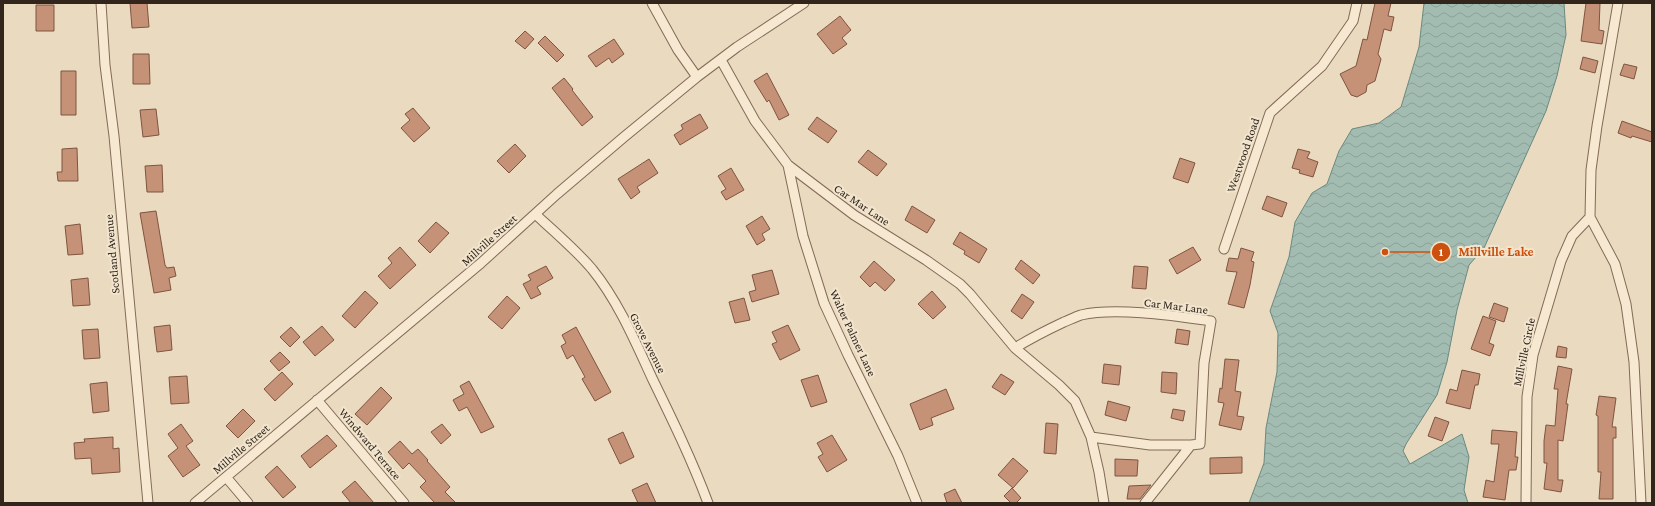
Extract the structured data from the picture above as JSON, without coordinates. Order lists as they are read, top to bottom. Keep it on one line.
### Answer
{"streets":{"street":["Westwood Road","Car Mar Lane","Millville Street","Scotland Avenue","Walter Palmer Lane","Grove Avenue","Millville Circle","Windward Terrace"]},"crossings":[["Car Mar Lane","Millville Street"],["Car Mar Lane","Walter Palmer Lane"],["Millville Street","Grove Avenue"],["Millville Street","Windward Terrace"]],"places":["Millville Lake"]}
